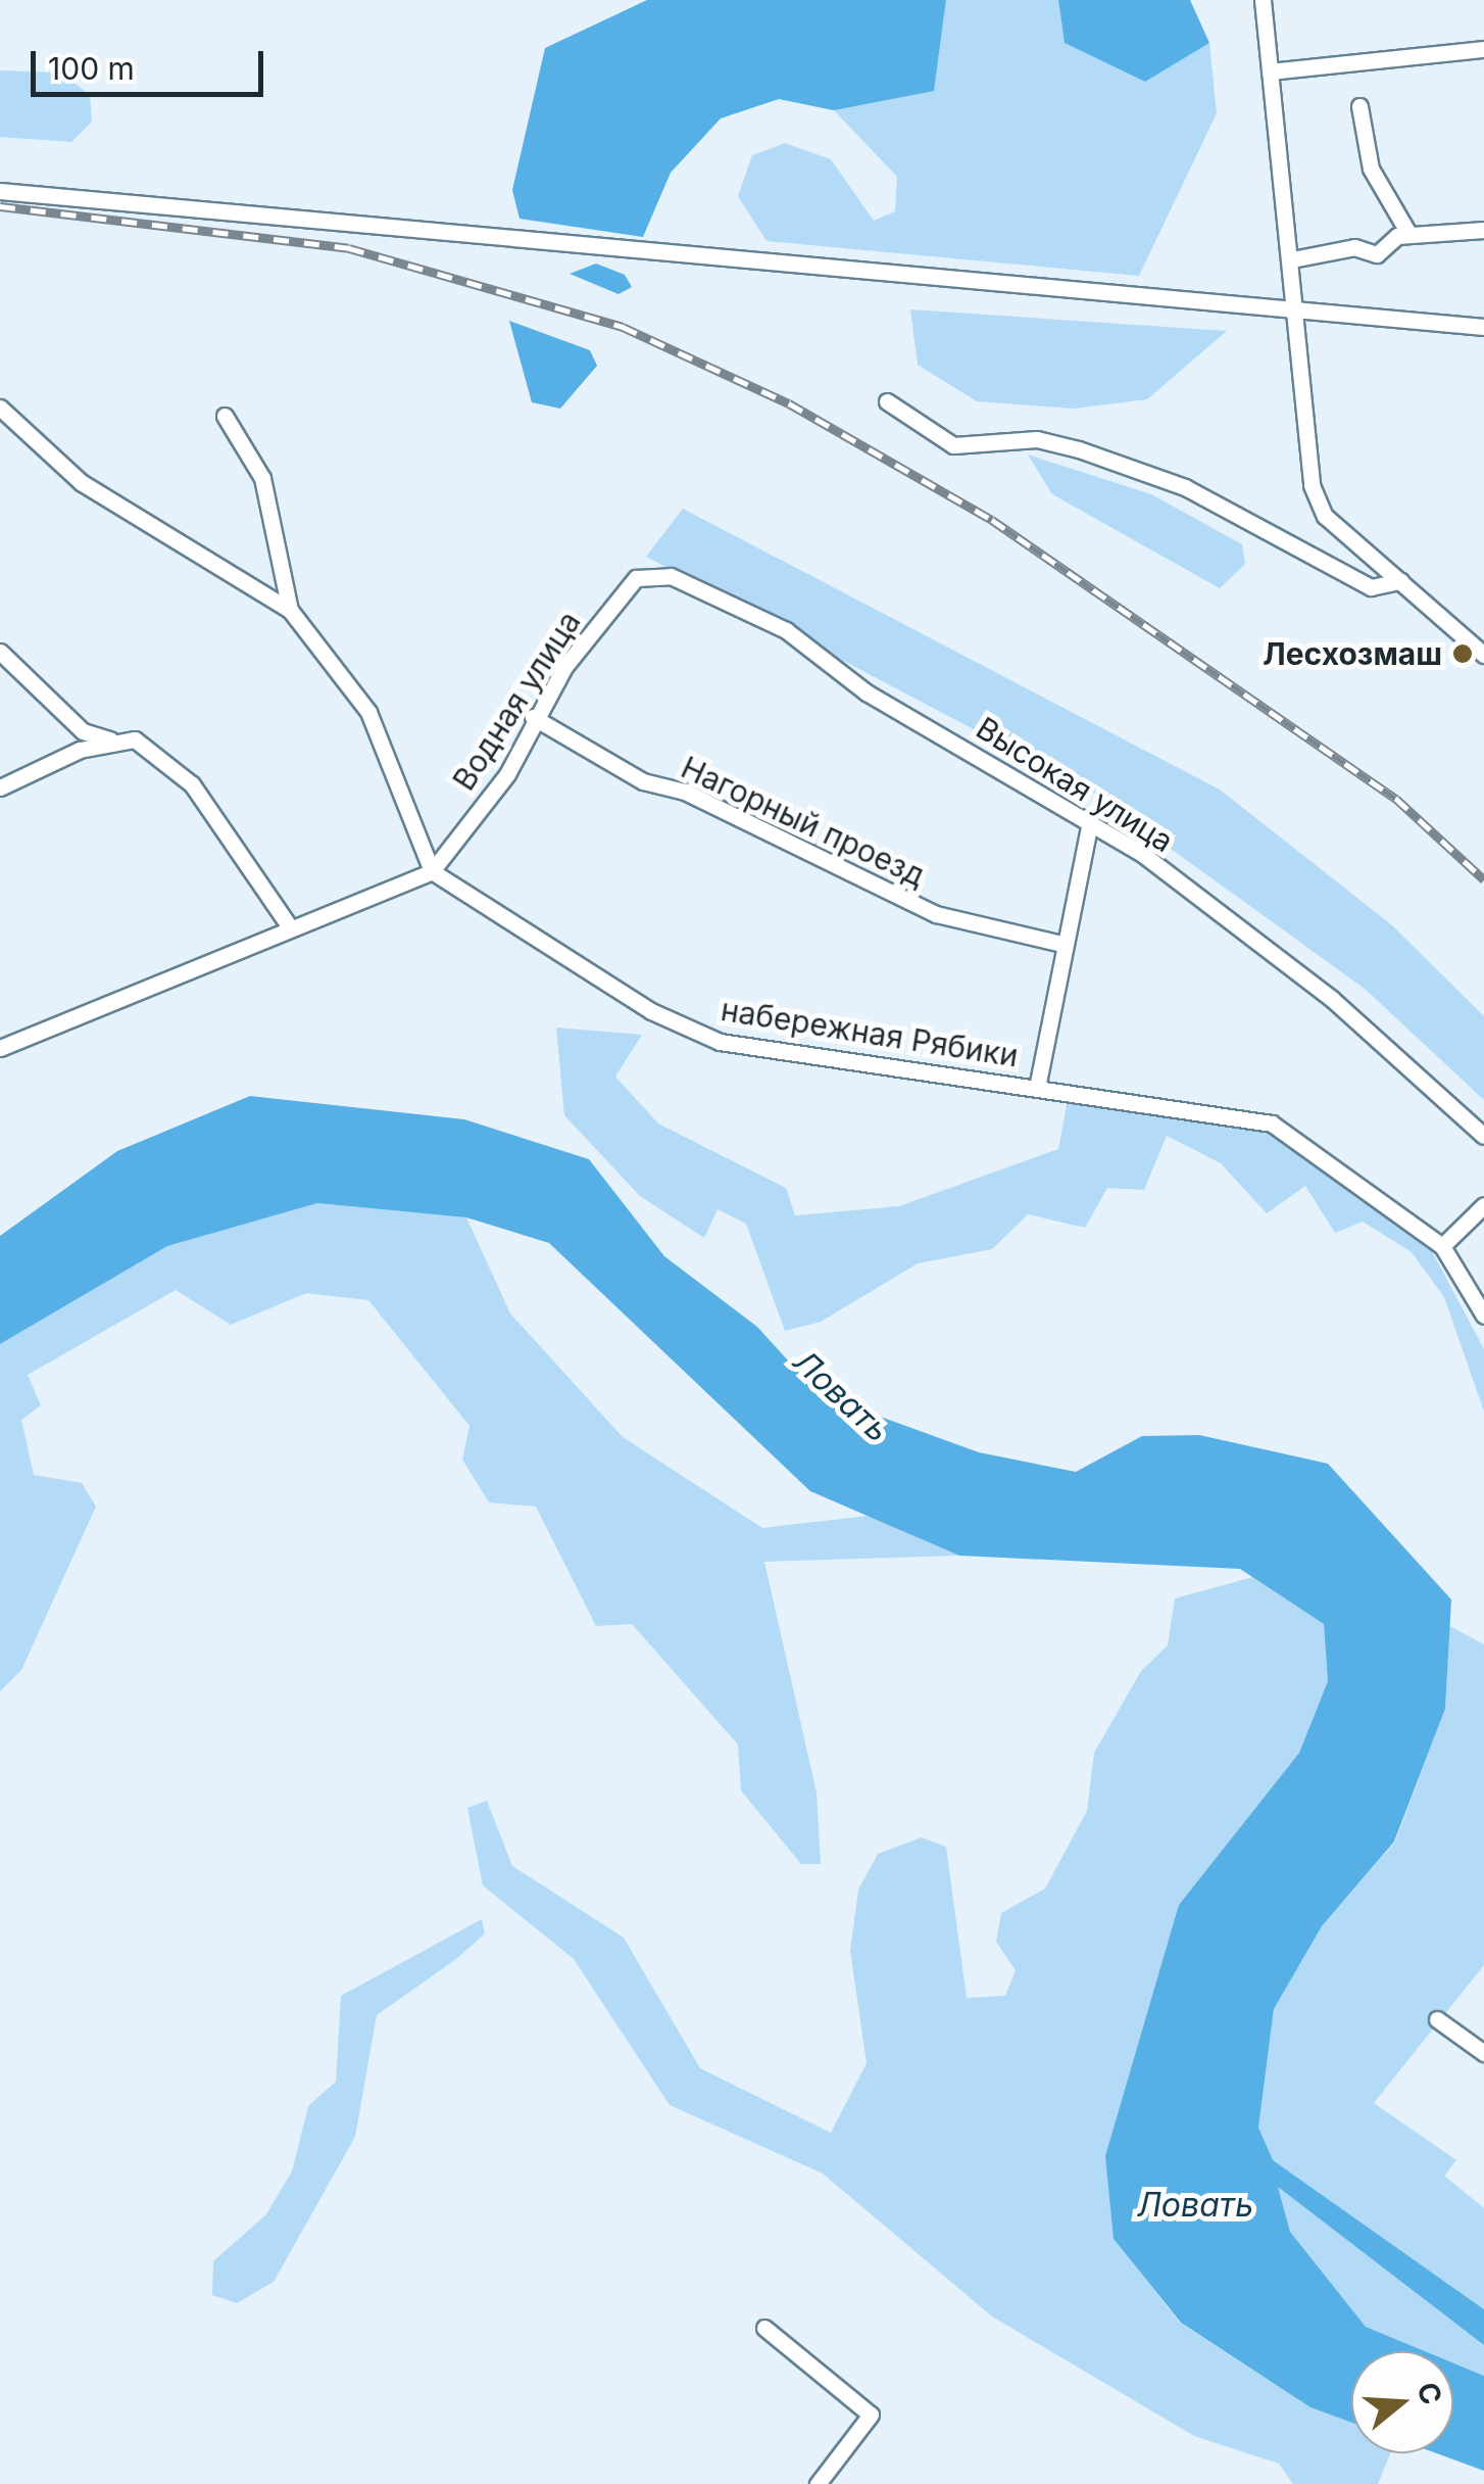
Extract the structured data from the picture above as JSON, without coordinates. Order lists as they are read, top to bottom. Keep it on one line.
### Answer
{"streets":{"street":["Водная улица","Высокая улица","Нагорный проезд","набережная Рябики"]},"crossings":[["Водная улица","Высокая улица"],["Водная улица","Нагорный проезд"],["Водная улица","набережная Рябики"]],"water":["Ловать"],"places":["Лесхозмаш"],"scale_bar":"100 m","north":"right"}
